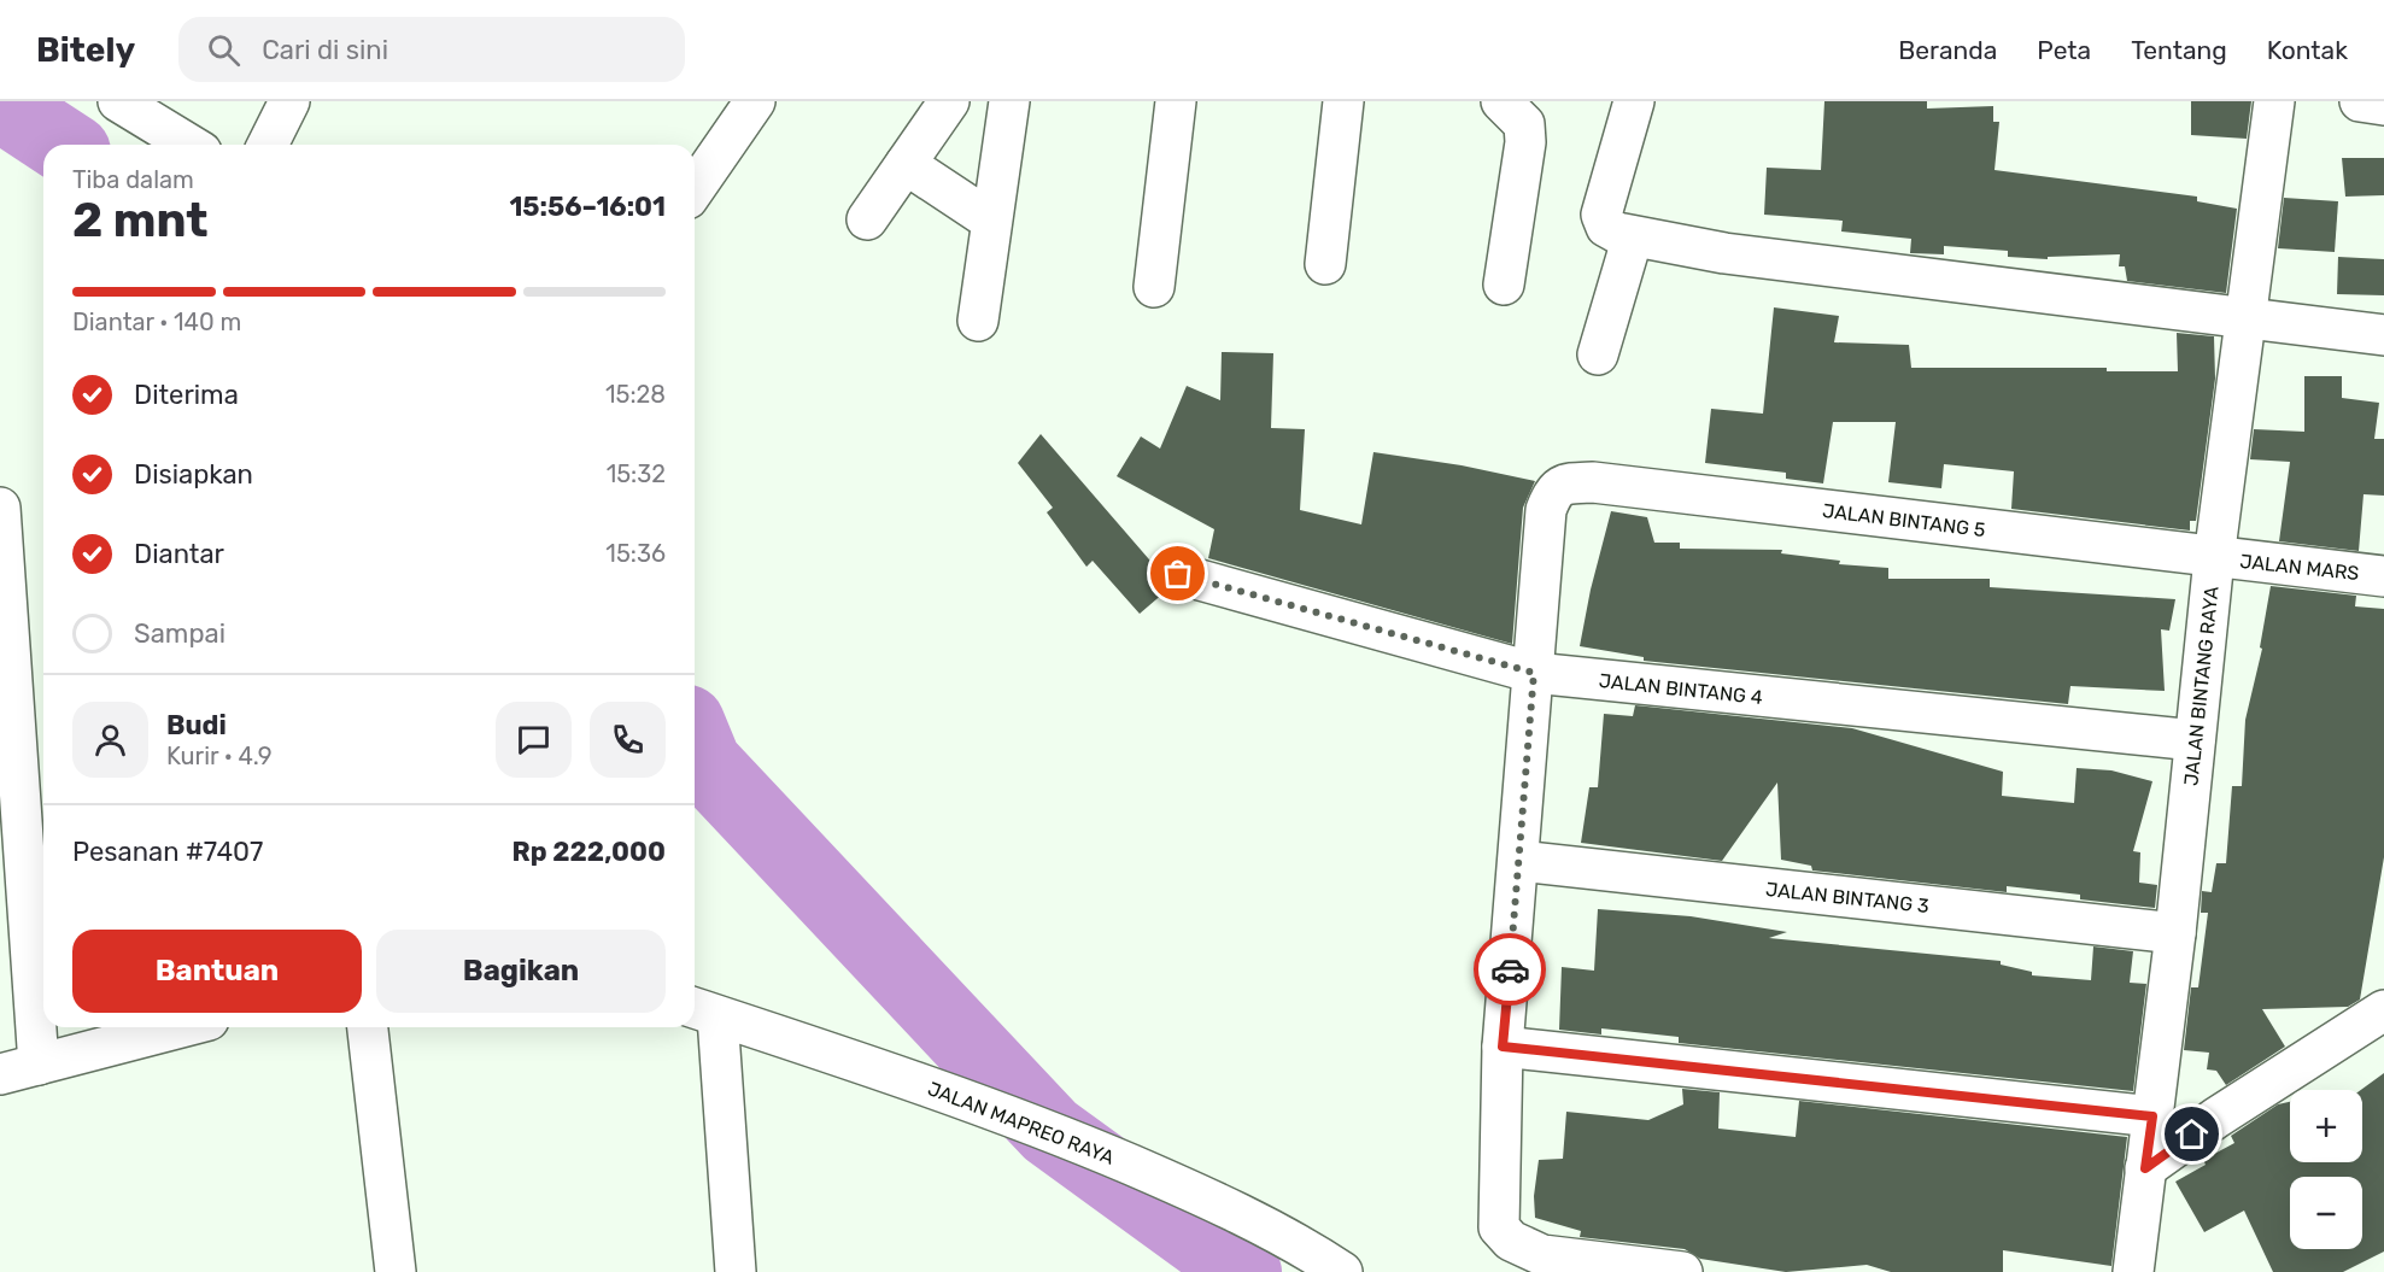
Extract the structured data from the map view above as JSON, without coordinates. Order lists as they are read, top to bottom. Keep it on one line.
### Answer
{"streets":{"street":["JALAN BINTANG 5","JALAN MARS","JALAN BINTANG RAYA","JALAN BINTANG 4","JALAN BINTANG 3","JALAN MAPREO RAYA"]},"crossings":[["JALAN BINTANG 5","JALAN MARS"],["JALAN BINTANG 5","JALAN BINTANG RAYA"],["JALAN BINTANG 5","JALAN BINTANG 4"],["JALAN MARS","JALAN BINTANG RAYA"],["JALAN BINTANG RAYA","JALAN BINTANG 4"],["JALAN BINTANG RAYA","JALAN BINTANG 3"]],"page":{"header":"Bitely","search":"Cari di sini","nav":["Beranda","Peta","Tentang","Kontak"],"heading":["2 mnt","Tiba dalam","15:56–16:01"],"panel":["Budi","Kurir · 4.9","Pesanan #7407","Rp 222,000"],"bar":"Diantar · 140 m","list":[["Diterima","15:28"],["Disiapkan","15:32"],["Diantar","15:36"],"Sampai"],"buttons":["Bantuan","Bagikan"],"map_buttons":["+","−"]}}
